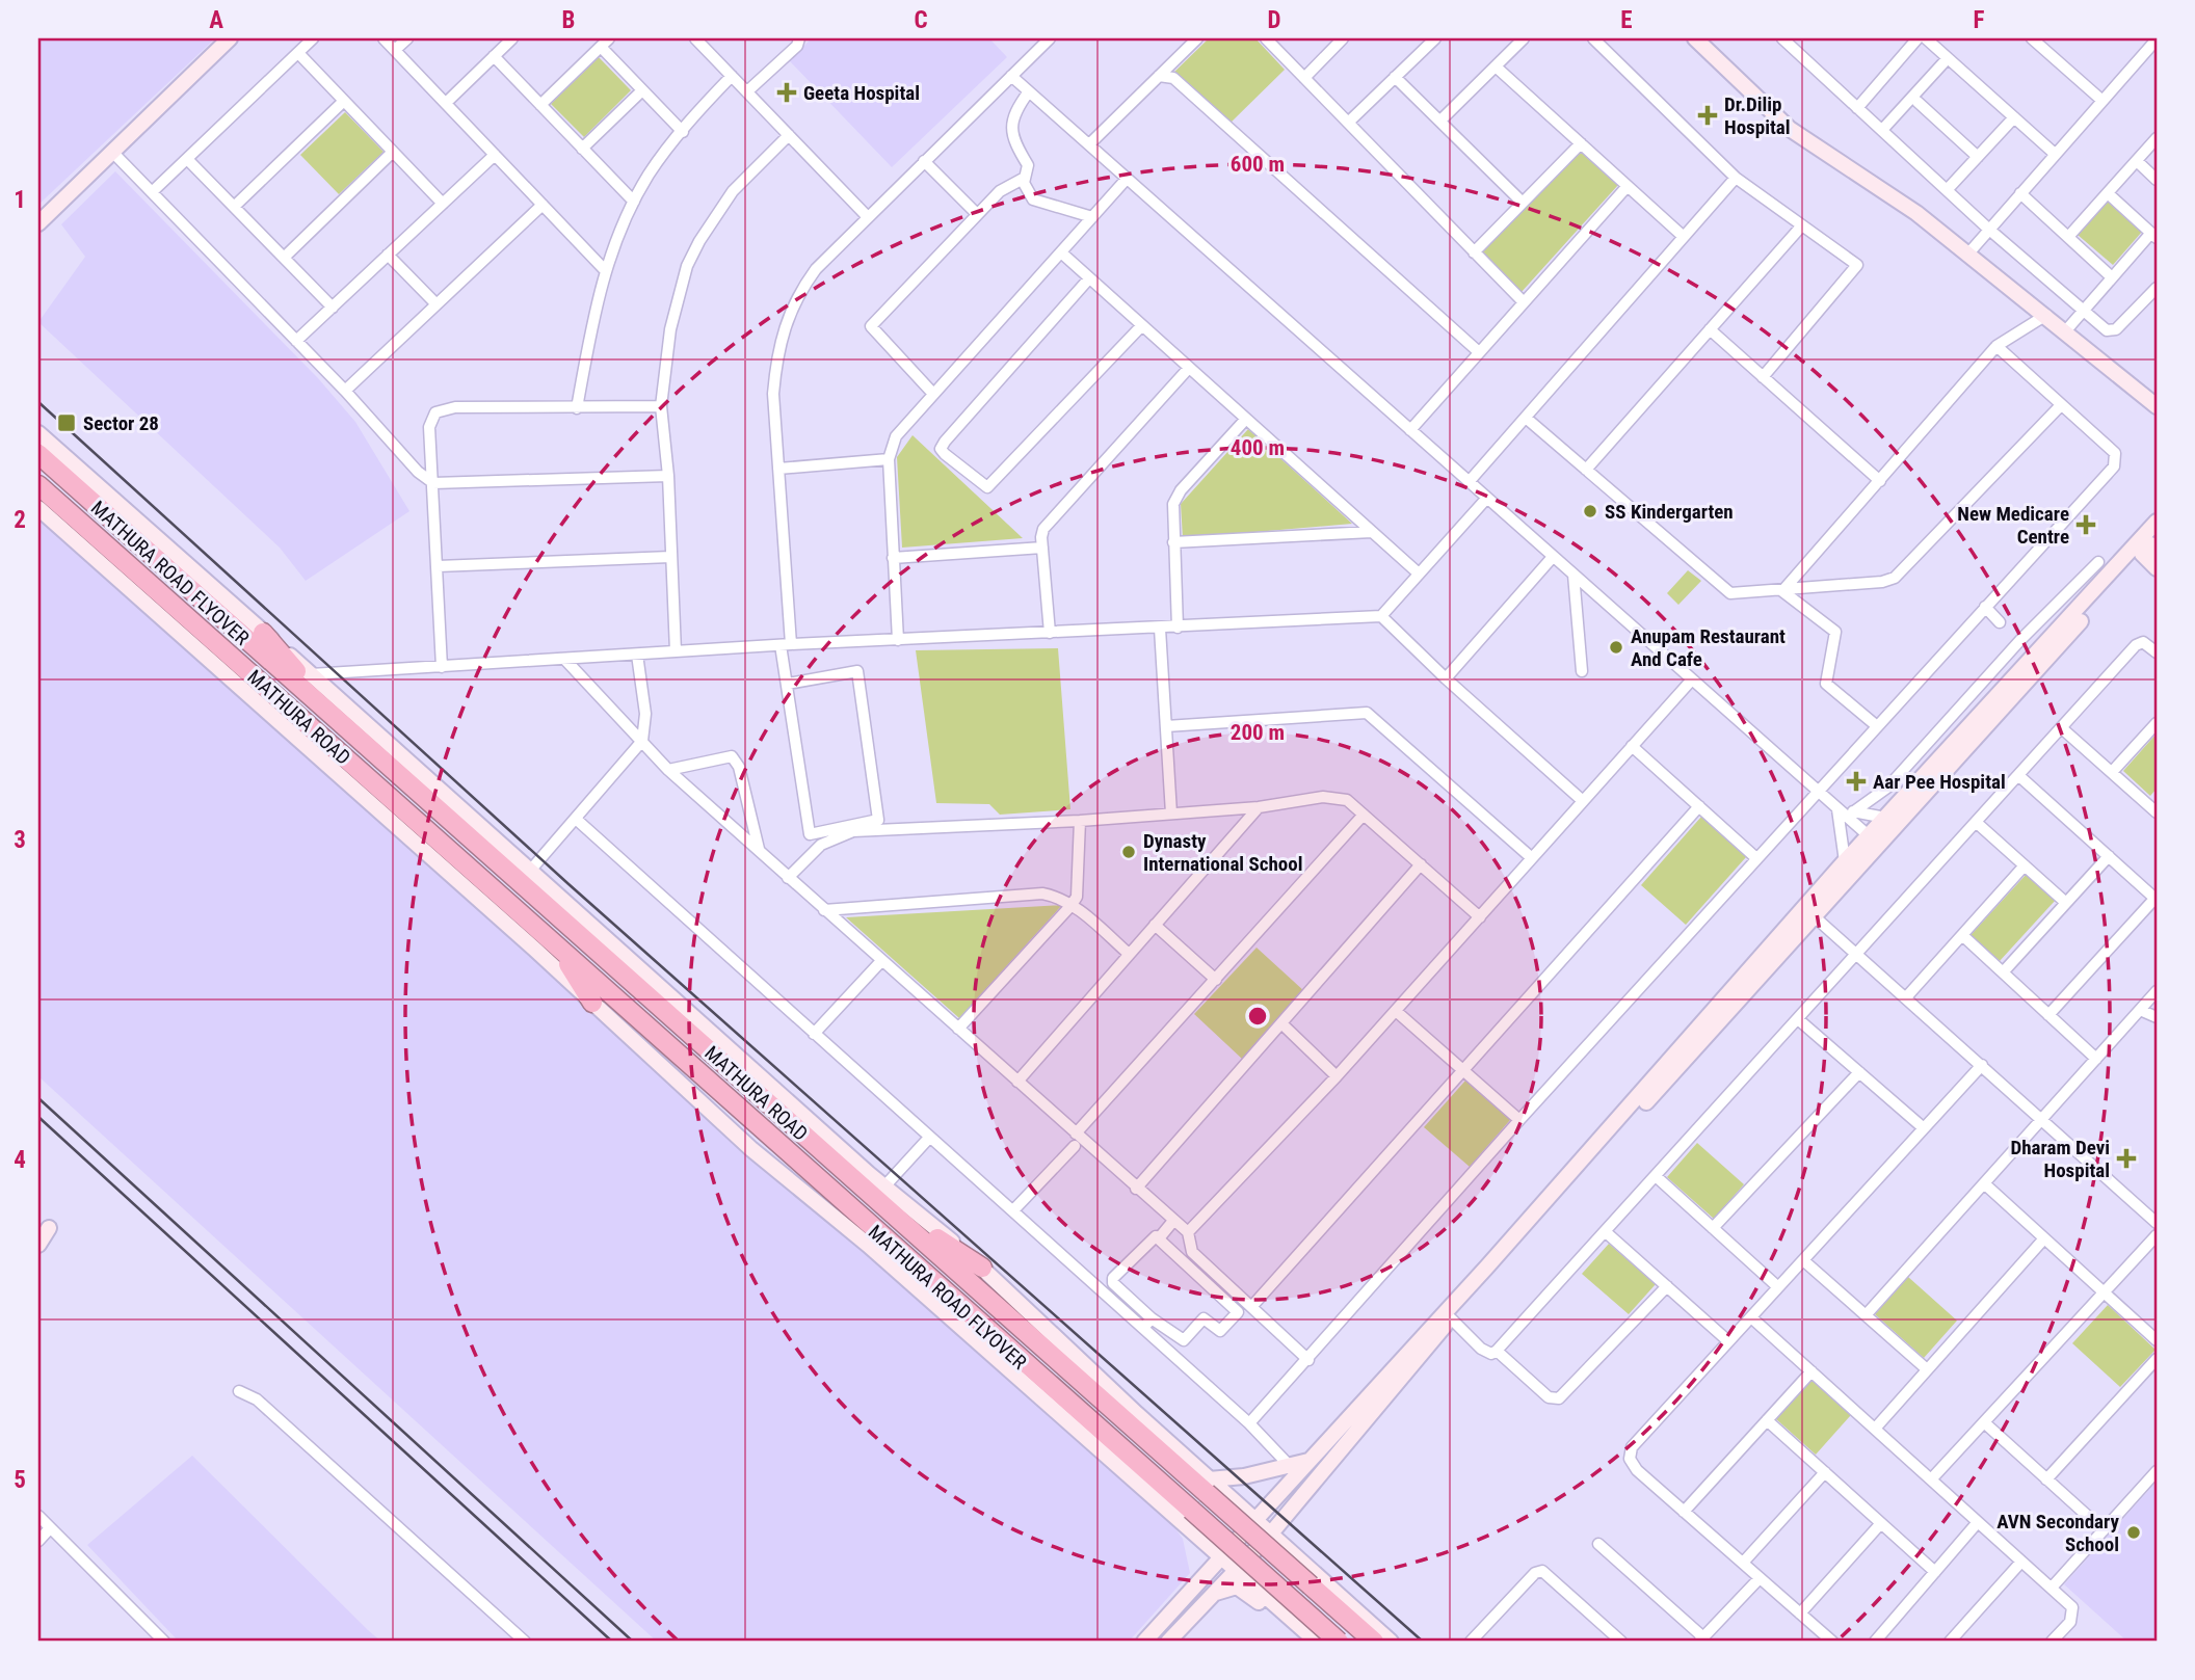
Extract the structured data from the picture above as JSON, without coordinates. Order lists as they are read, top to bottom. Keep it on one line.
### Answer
{"streets":{"highway":["MATHURA ROAD FLYOVER","MATHURA ROAD"]},"crossings":[["MATHURA ROAD FLYOVER","MATHURA ROAD"]],"places":{"health":["Geeta Hospital","Dr.Dilip Hospital","New Medicare Centre","Aar Pee Hospital","Dharam Devi Hospital"],"transit":["Sector 28"],"other":["SS Kindergarten","Anupam Restaurant And Cafe","Dynasty International School","AVN Secondary School"]},"grid":{"columns":["A","B","C","D","E","F"],"rows":["1","2","3","4","5"]},"rings":["600 m","400 m","200 m"]}
